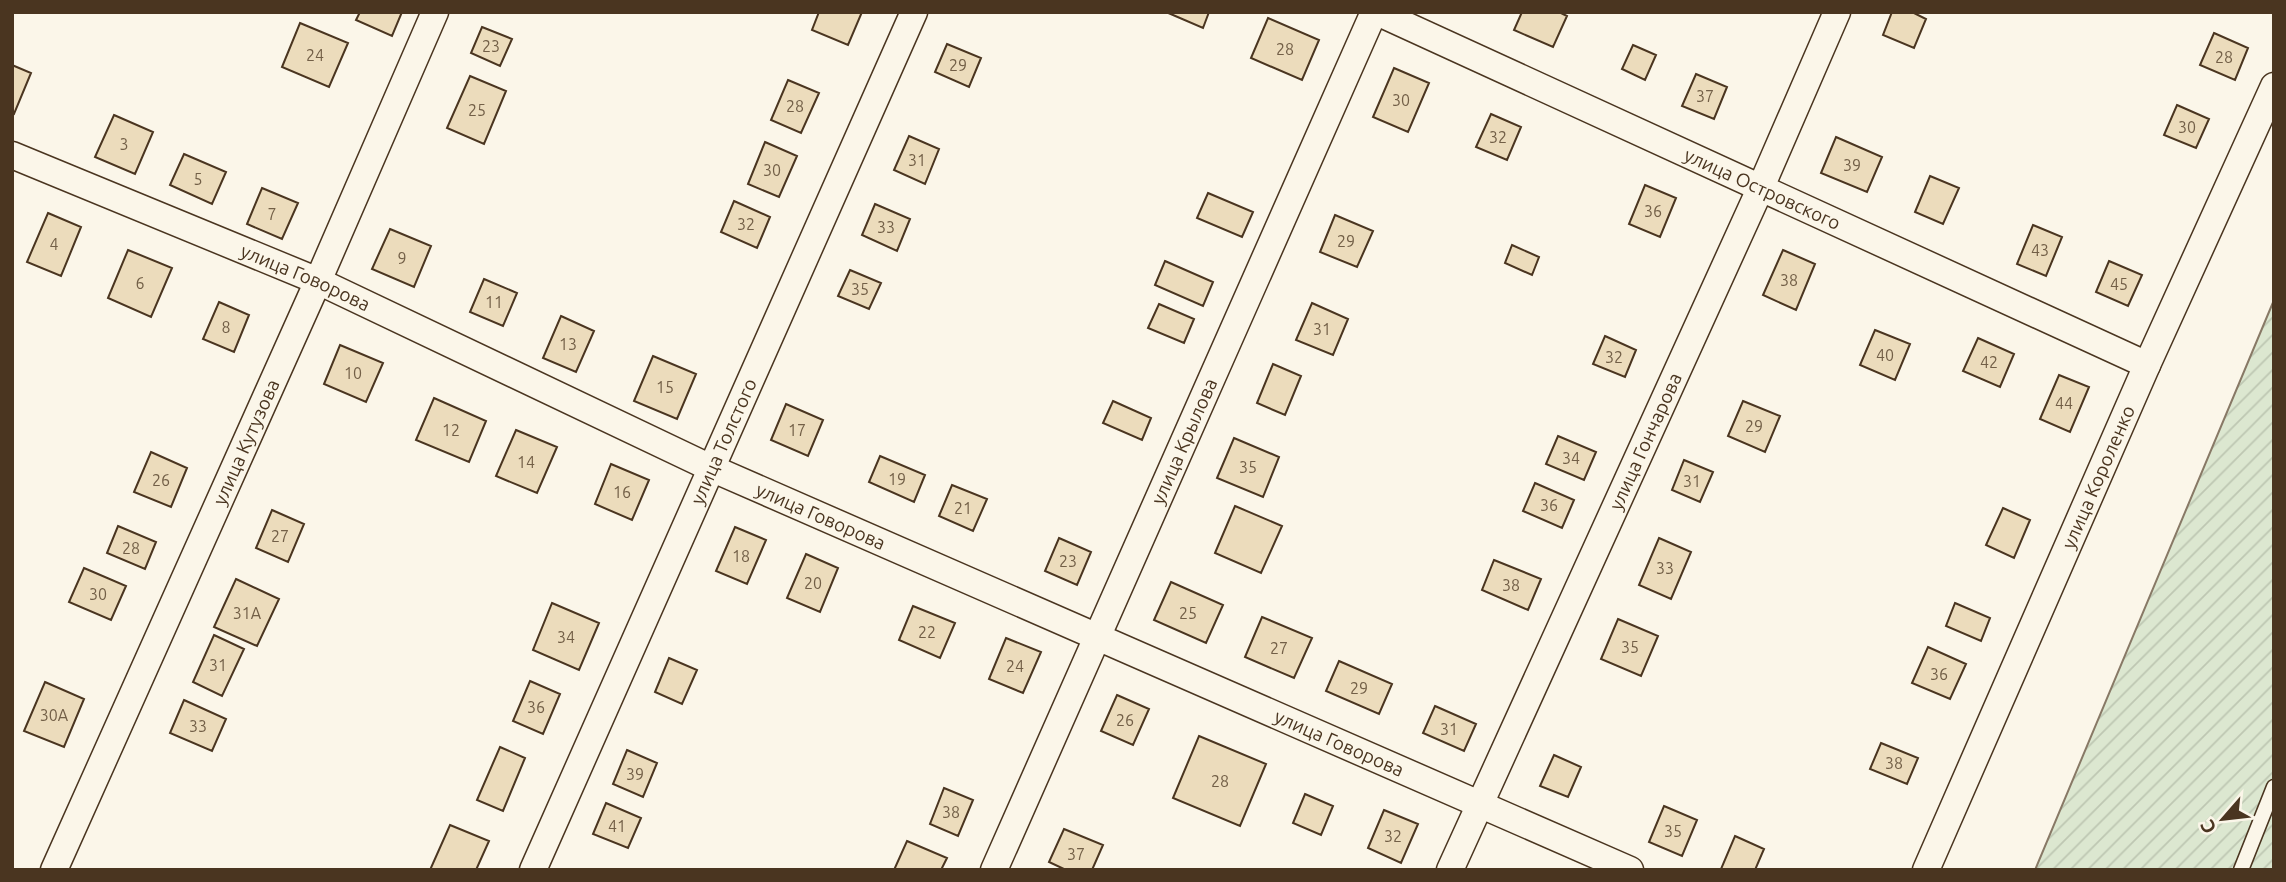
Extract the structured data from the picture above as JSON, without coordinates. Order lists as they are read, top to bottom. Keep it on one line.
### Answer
{"streets":{"street":["улица Островского","улица Говорова","улица Толстого","улица Крылова","улица Гончарова","улица Кутузова","улица Короленко"]},"crossings":[["улица Островского","улица Крылова"],["улица Островского","улица Гончарова"],["улица Островского","улица Короленко"],["улица Говорова","улица Толстого"],["улица Говорова","улица Крылова"],["улица Говорова","улица Гончарова"],["улица Говорова","улица Кутузова"]],"house_numbers":["23","28","24","28","29","37","30","28","25","30","32","3","31","39","30","5","36","7","32","33","29","4","43","9","38","6","45","35","11","8","31","13","40","32","42","10","15","44","29","12","17","34","14","35","19","26","31","16","36","21","27","28","18","23","33","20","38","30","31А","25","22","34","35","27","31","24","36","29","36","30А","26","33","31","38","39","28","38","41","35","32","37"],"north":"bottom left"}
